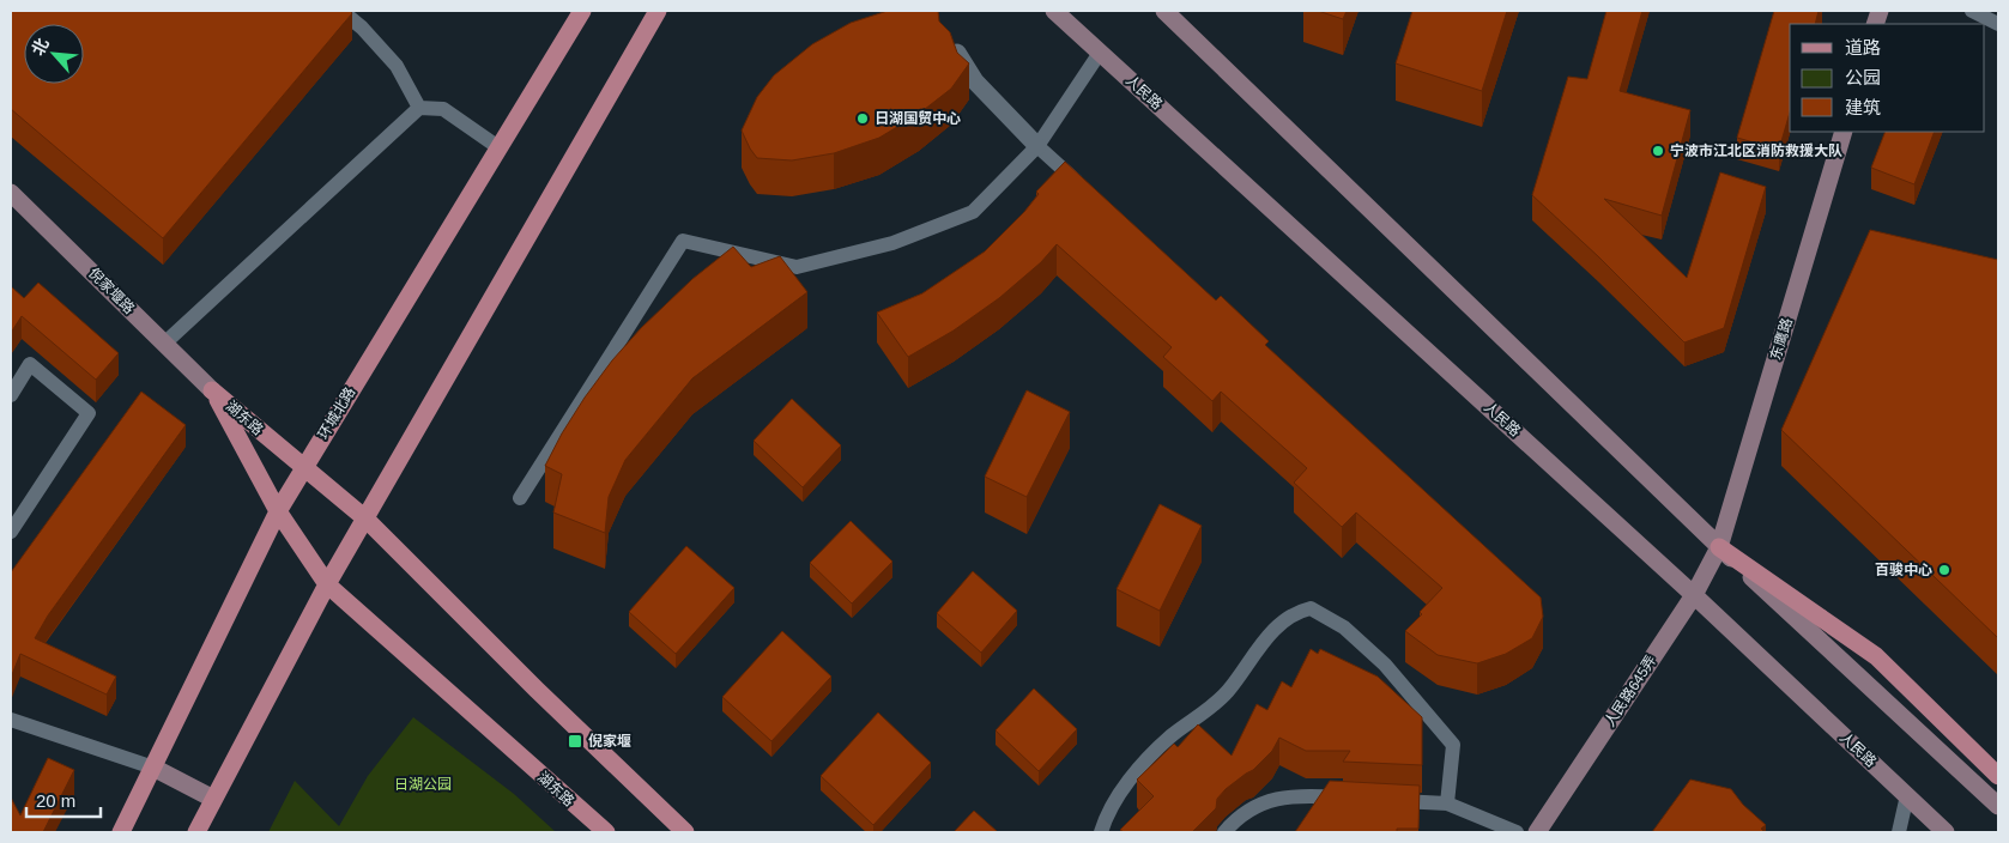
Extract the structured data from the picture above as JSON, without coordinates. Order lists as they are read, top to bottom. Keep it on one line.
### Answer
{"streets":{"main road":["人民路","倪家堰路","东鹰路","环城北路","湖东路","人民路645弄"]},"crossings":[["人民路","人民路645弄"],["倪家堰路","湖东路"],["东鹰路","人民路645弄"],["环城北路","湖东路"]],"parks":["日湖公园"],"places":{"other":["日湖国贸中心","宁波市江北区消防救援大队","百骏中心"],"transit":["倪家堰"]},"legend":["道路","公园","建筑"],"scale_bar":"20 m","north":"top left"}
